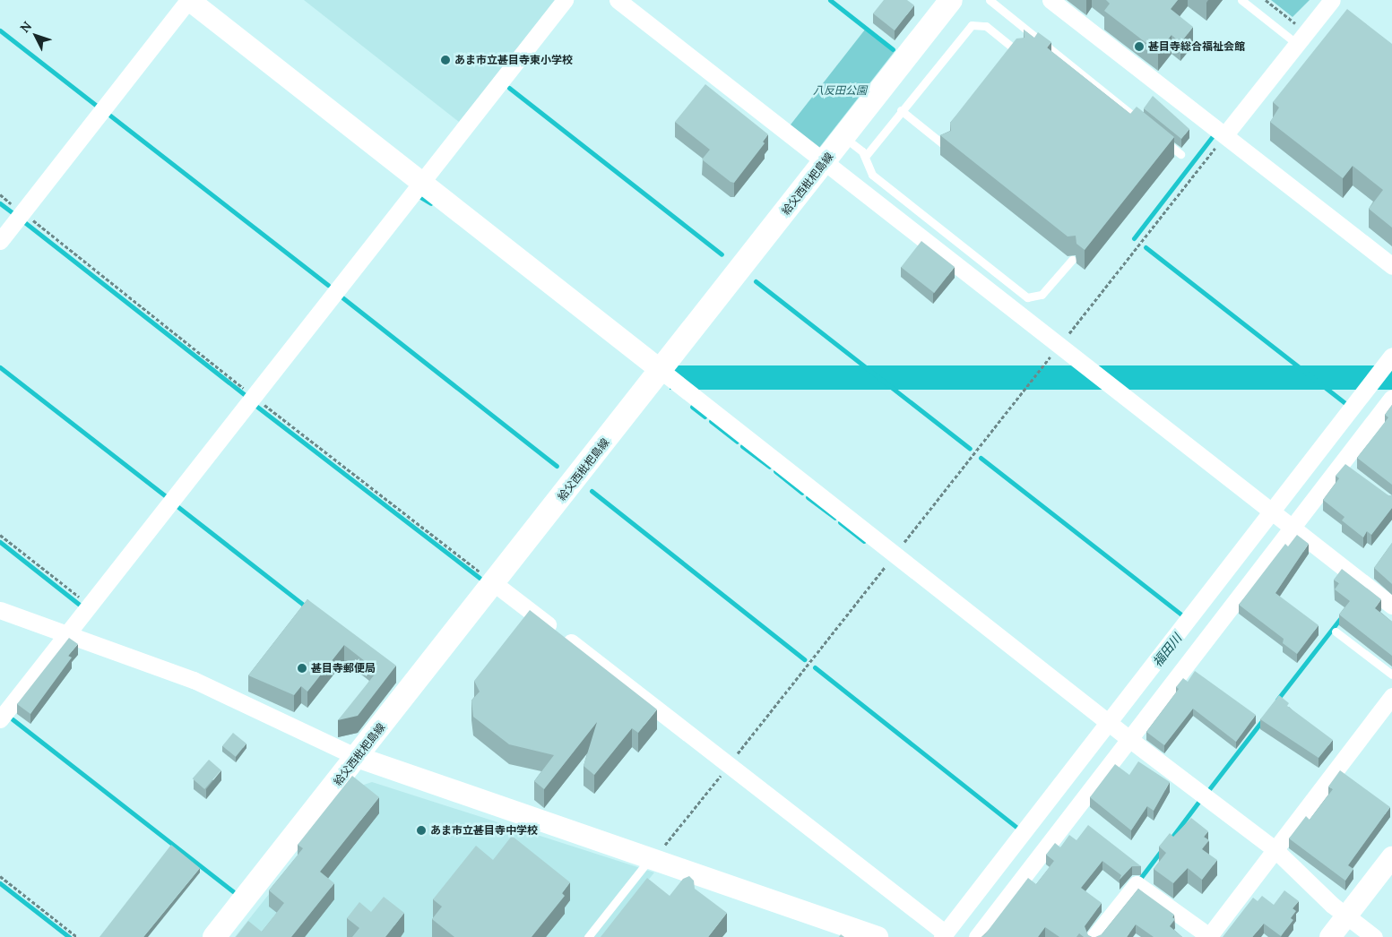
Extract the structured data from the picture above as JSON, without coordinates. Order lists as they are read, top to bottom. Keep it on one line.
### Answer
{"streets":{"main road":["給父西枇杷島線"]},"water":["福田川"],"parks":["八反田公園"],"places":["甚目寺総合福祉会館","あま市立甚目寺東小学校","甚目寺郵便局","あま市立甚目寺中学校"],"north":"top left"}
